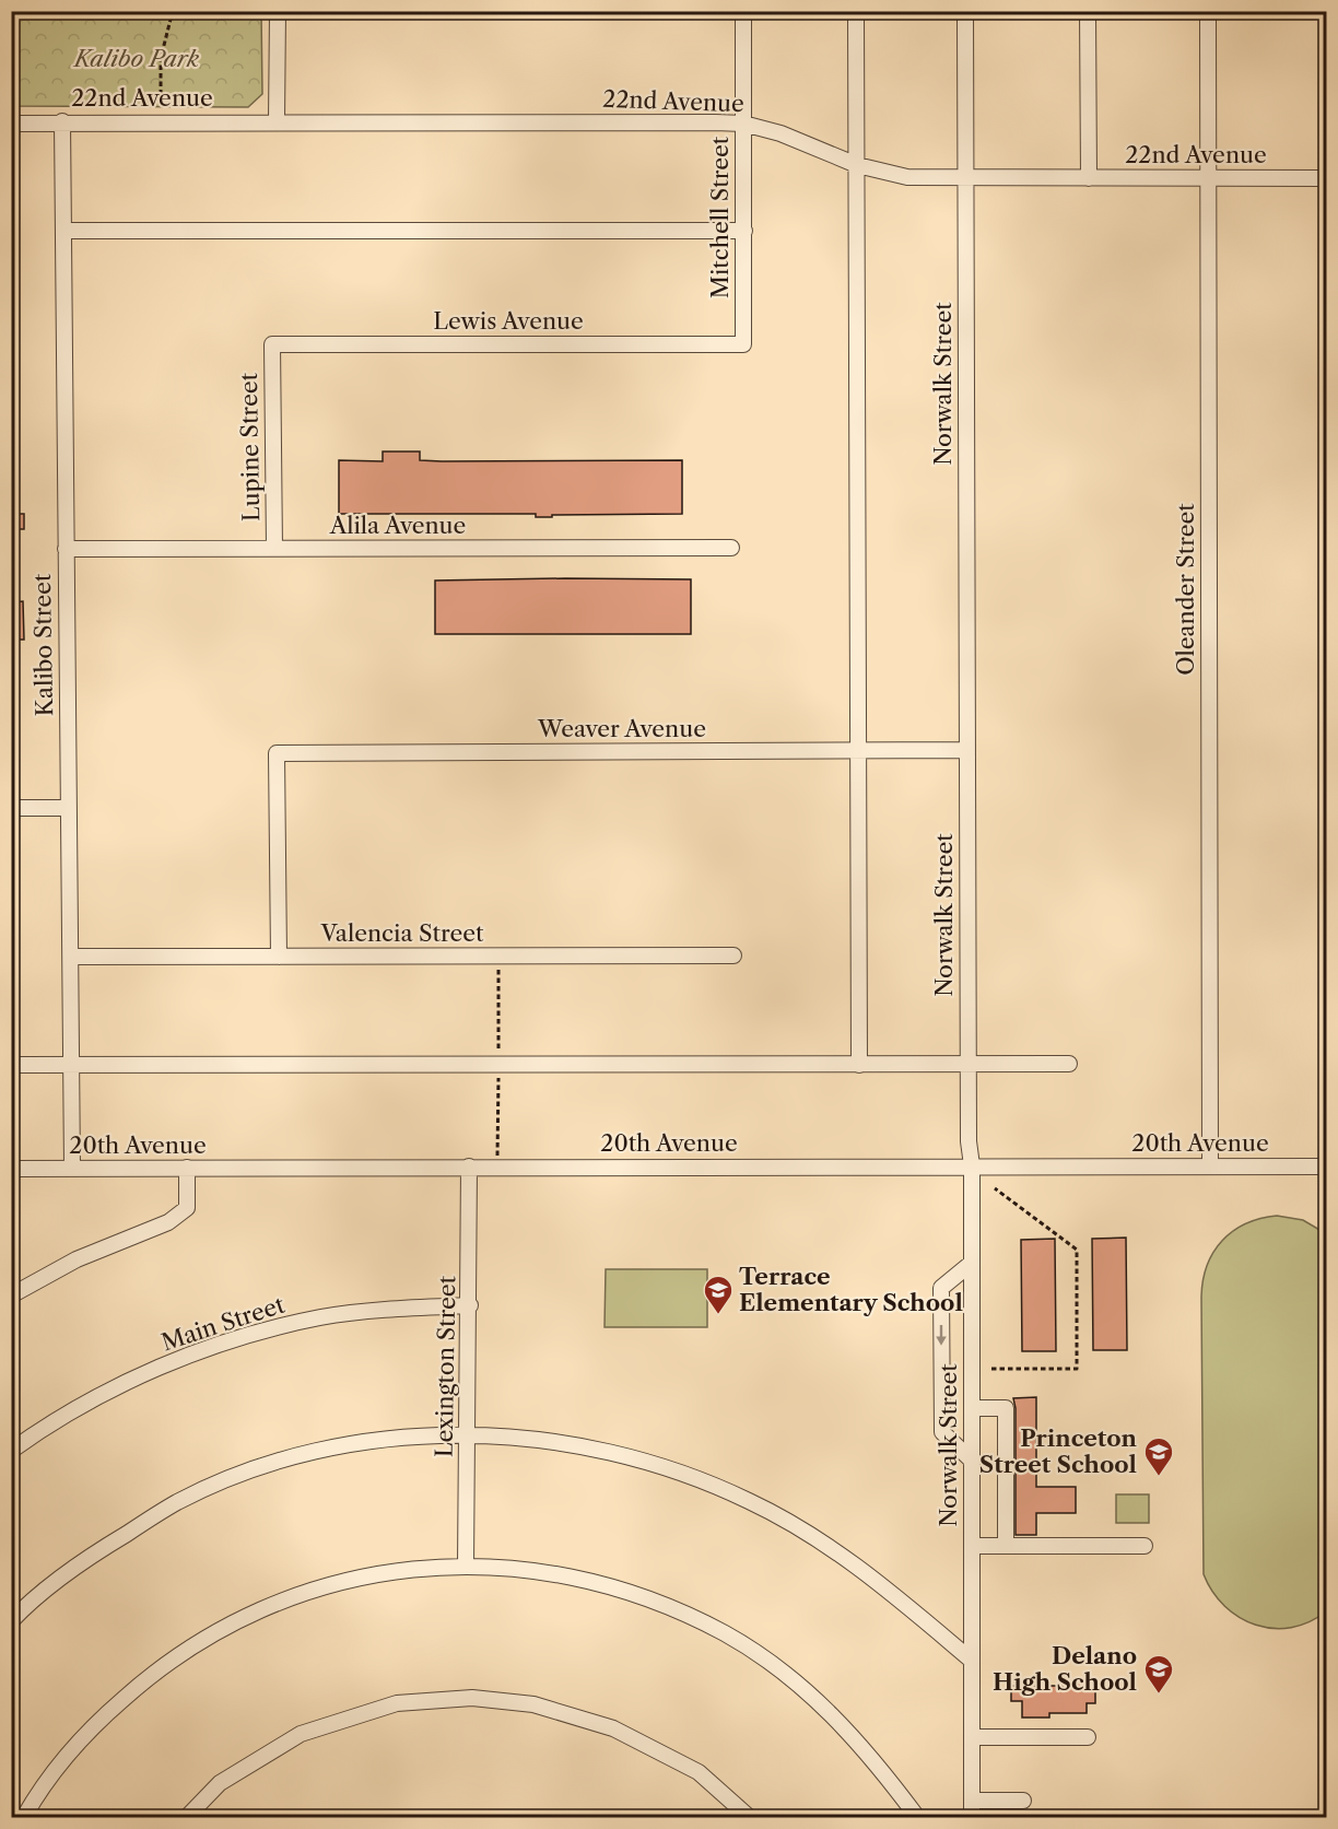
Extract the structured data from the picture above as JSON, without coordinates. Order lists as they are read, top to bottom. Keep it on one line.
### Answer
{"streets":{"street":["22nd Avenue","Mitchell Street","Lewis Avenue","Norwalk Street","Lupine Street","Alila Avenue","Oleander Street","Kalibo Street","Weaver Avenue","Valencia Street","20th Avenue","Main Street","Lexington Street"]},"crossings":[["22nd Avenue","Mitchell Street"],["22nd Avenue","Norwalk Street"],["22nd Avenue","Oleander Street"],["22nd Avenue","Kalibo Street"],["Mitchell Street","Lewis Avenue"],["Lewis Avenue","Lupine Street"],["Norwalk Street","Weaver Avenue"],["Norwalk Street","20th Avenue"],["Lupine Street","Alila Avenue"],["Alila Avenue","Kalibo Street"],["Oleander Street","20th Avenue"],["Kalibo Street","Valencia Street"],["Kalibo Street","20th Avenue"],["Weaver Avenue","Valencia Street"],["20th Avenue","Lexington Street"],["Main Street","Lexington Street"]],"parks":["Kalibo Park"],"places":{"school or university":["Terrace Elementary School","Princeton Street School","Delano High School"]}}
